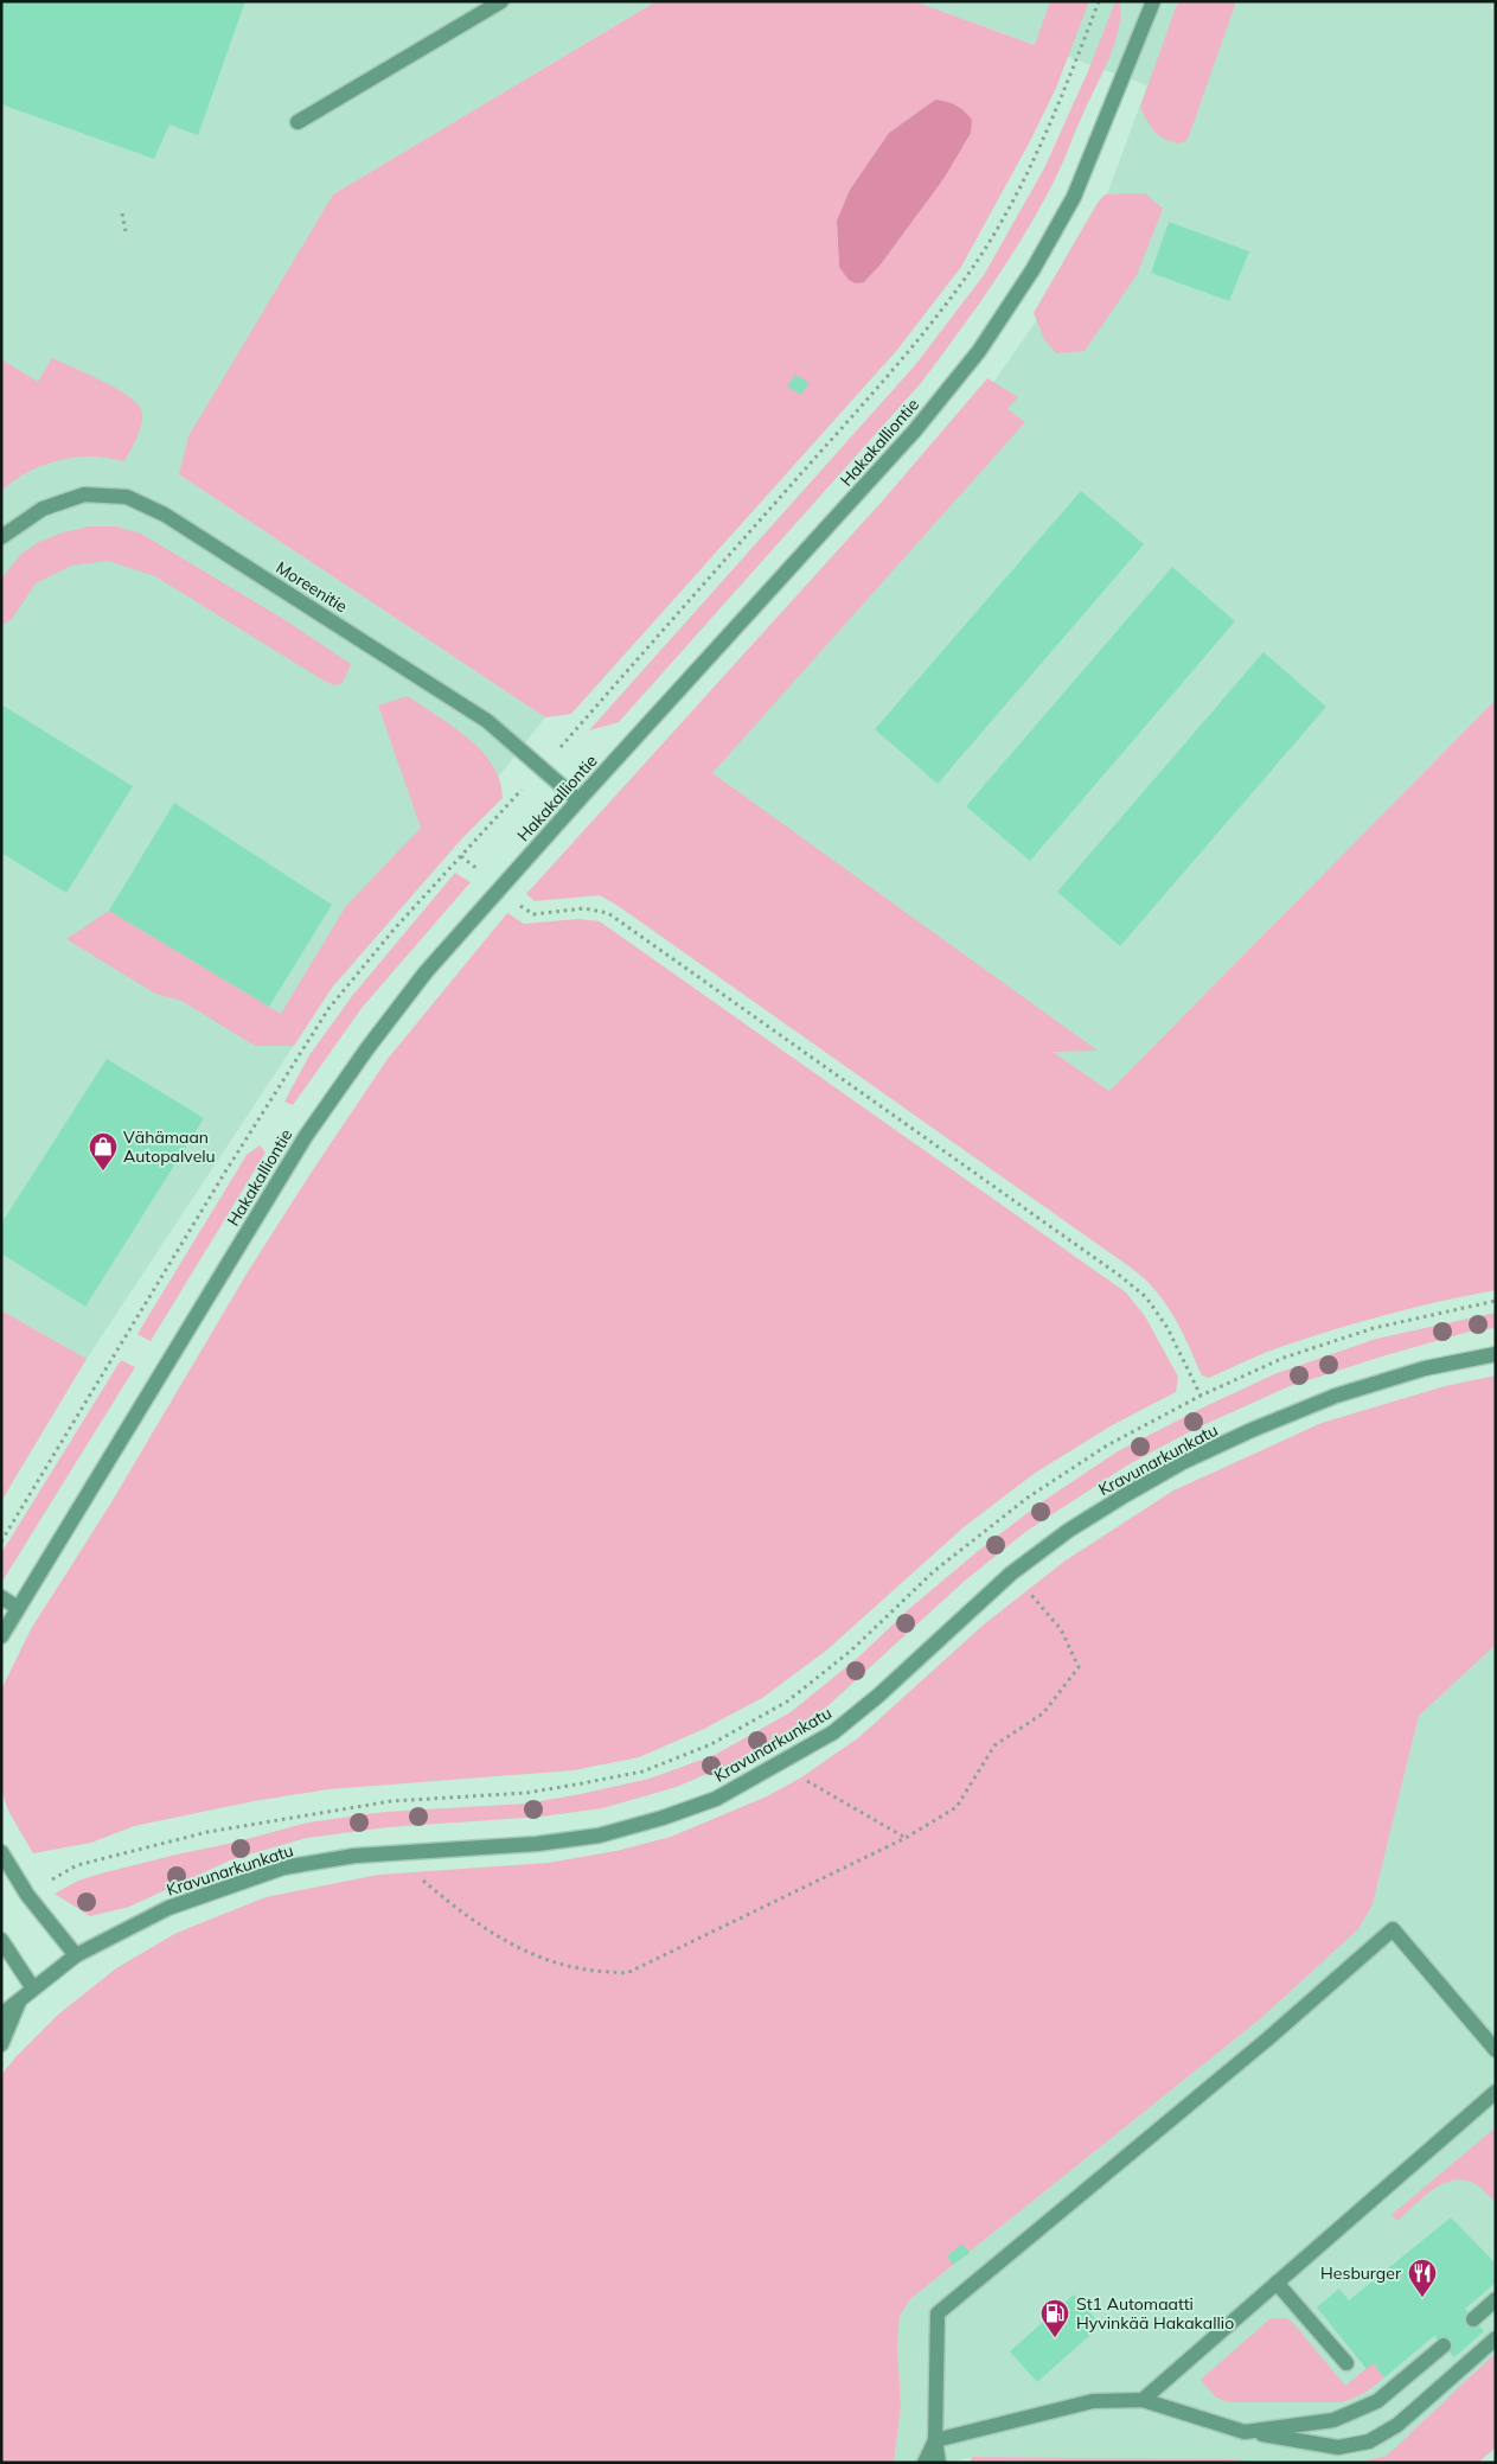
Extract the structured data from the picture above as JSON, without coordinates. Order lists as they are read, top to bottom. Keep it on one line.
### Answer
{"streets":{"street":["Hakakalliontie","Moreenitie","Kravunarkunkatu"]},"crossings":[["Hakakalliontie","Moreenitie"]],"places":{"shop":["Vähämaan Autopalvelu"],"restaurant":["Hesburger"],"fuel station":["St1 Automaatti Hyvinkää Hakakallio"]}}
